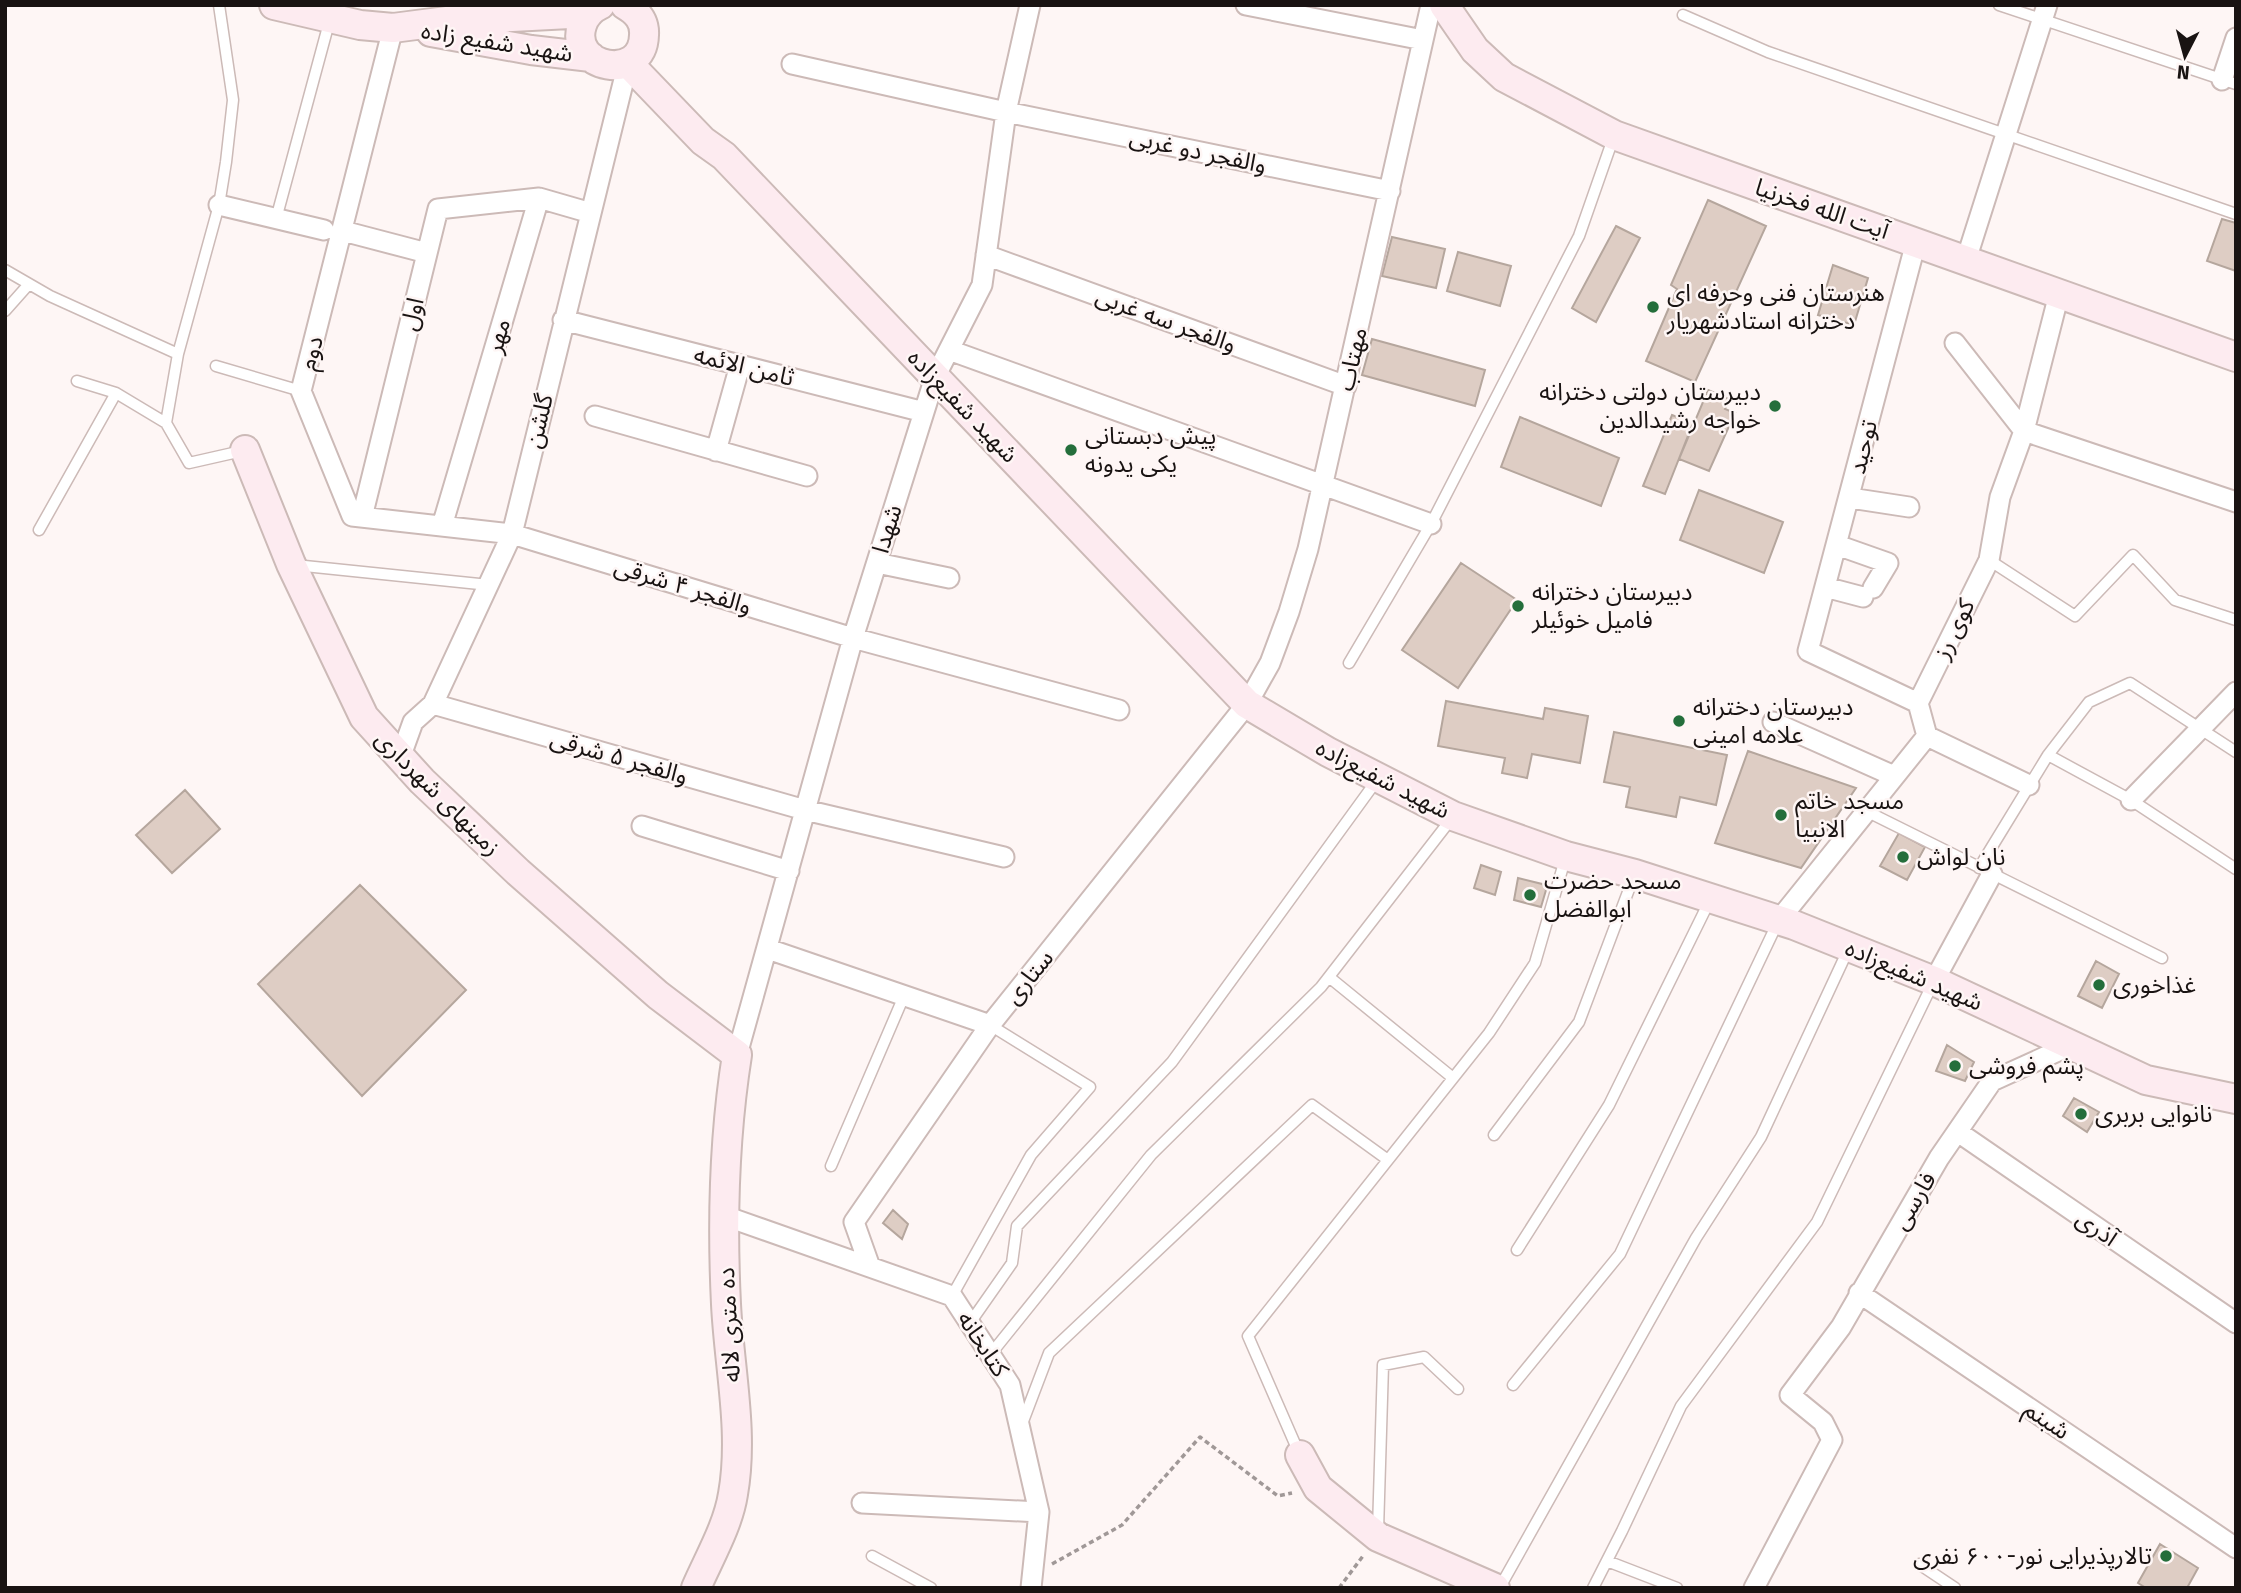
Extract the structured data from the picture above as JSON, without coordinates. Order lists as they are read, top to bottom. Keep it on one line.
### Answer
{"streets":{"street":["شهید شفیع زاده","والفجر دو غربی","آیت الله فخرنیا","اول","والفجر سه غربی","مهر","دوم","مهتاب","ثامن الائمه","شهید شفیع‌زاده","گلشن","توحید","شهدا","والفجر ۴ شرقی","کوی رز","والفجر ۵ شرقی","زمینهای شهرداری","ستاری","فارسی","آذری","ده متری لاله","کتابخانه","شبنم"]},"crossings":[["شهید شفیع زاده","دوم"],["شهید شفیع زاده","شهید شفیع‌زاده"],["شهید شفیع زاده","گلشن"],["والفجر دو غربی","مهتاب"],["والفجر دو غربی","شهدا"],["آیت الله فخرنیا","توحید"],["آیت الله فخرنیا","کوی رز"],["اول","مهر"],["اول","دوم"],["والفجر سه غربی","مهتاب"],["والفجر سه غربی","شهدا"],["مهتاب","شهید شفیع‌زاده"],["مهتاب","ستاری"],["ثامن الائمه","گلشن"],["ثامن الائمه","شهدا"],["شهید شفیع‌زاده","گلشن"],["شهید شفیع‌زاده","شهدا"],["شهید شفیع‌زاده","ستاری"],["شهید شفیع‌زاده","فارسی"],["گلشن","والفجر ۴ شرقی"],["گلشن","والفجر ۵ شرقی"],["گلشن","زمینهای شهرداری"],["توحید","کوی رز"],["شهدا","والفجر ۴ شرقی"],["شهدا","والفجر ۵ شرقی"],["شهدا","زمینهای شهرداری"],["شهدا","ده متری لاله"],["زمینهای شهرداری","ده متری لاله"],["ستاری","کتابخانه"],["فارسی","آذری"],["فارسی","شبنم"],["ده متری لاله","کتابخانه"]],"places":["هنرستان فنی وحرفه ای دخترانه استادشهریار","دبیرستان دولتی دخترانه خواجه رشیدالدین","پیش دبستانی یکی یدونه","دبیرستان دخترانه فامیل خوئیلر","دبیرستان دخترانه علامه امینی","مسجد خاتم الانبیا","نان لواش","مسجد حضرت ابوالفضل","غذاخوری","پشم فروشی","نانوایی بربری","تالارپذیرایی نور-۶۰۰ نفری"],"north":"bottom"}
